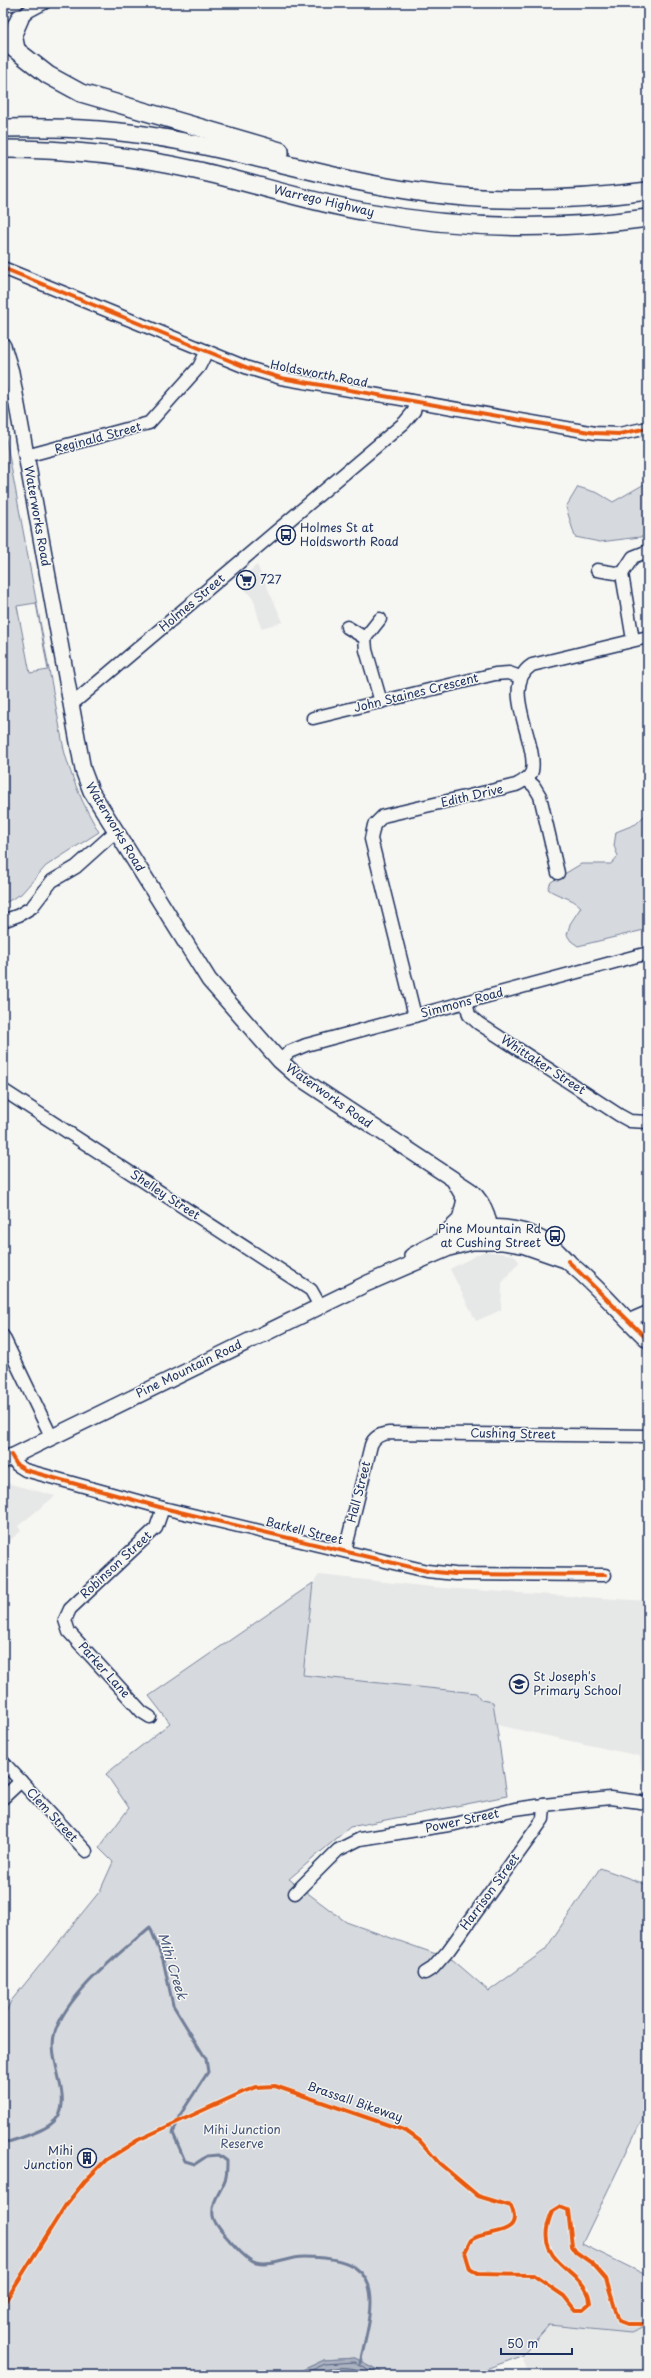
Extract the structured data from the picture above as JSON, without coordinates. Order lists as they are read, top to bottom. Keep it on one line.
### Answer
{"streets":{"highway":["Warrego Highway"],"main road":["Waterworks Road","Pine Mountain Road"],"street":["Holdsworth Road","Reginald Street","Holmes Street","John Staines Crescent","Edith Drive","Simmons Road","Whittaker Street","Shelley Street","Cushing Street","Hall Street","Barkell Street","Robinson Street","Parker Lane","Clem Street","Power Street","Harrison Street"],"cycle path":["Brassall Bikeway"]},"crossings":[["Holdsworth Road","Reginald Street"],["Holdsworth Road","Holmes Street"],["Reginald Street","Waterworks Road"],["Waterworks Road","Holmes Street"],["Waterworks Road","Simmons Road"],["Waterworks Road","Pine Mountain Road"],["Edith Drive","Simmons Road"],["Simmons Road","Whittaker Street"],["Shelley Street","Pine Mountain Road"],["Pine Mountain Road","Barkell Street"],["Cushing Street","Hall Street"],["Hall Street","Barkell Street"],["Barkell Street","Robinson Street"],["Robinson Street","Parker Lane"],["Power Street","Harrison Street"]],"water":["Mihi Creek"],"parks":["Mihi Junction Reserve"],"places":{"bus stop":["Holmes St at Holdsworth Road","Pine Mountain Rd at Cushing Street"],"supermarket":["727"],"school or university":["St Joseph's Primary School"],"building":["Mihi Junction"]},"scale_bar":"50 m"}
